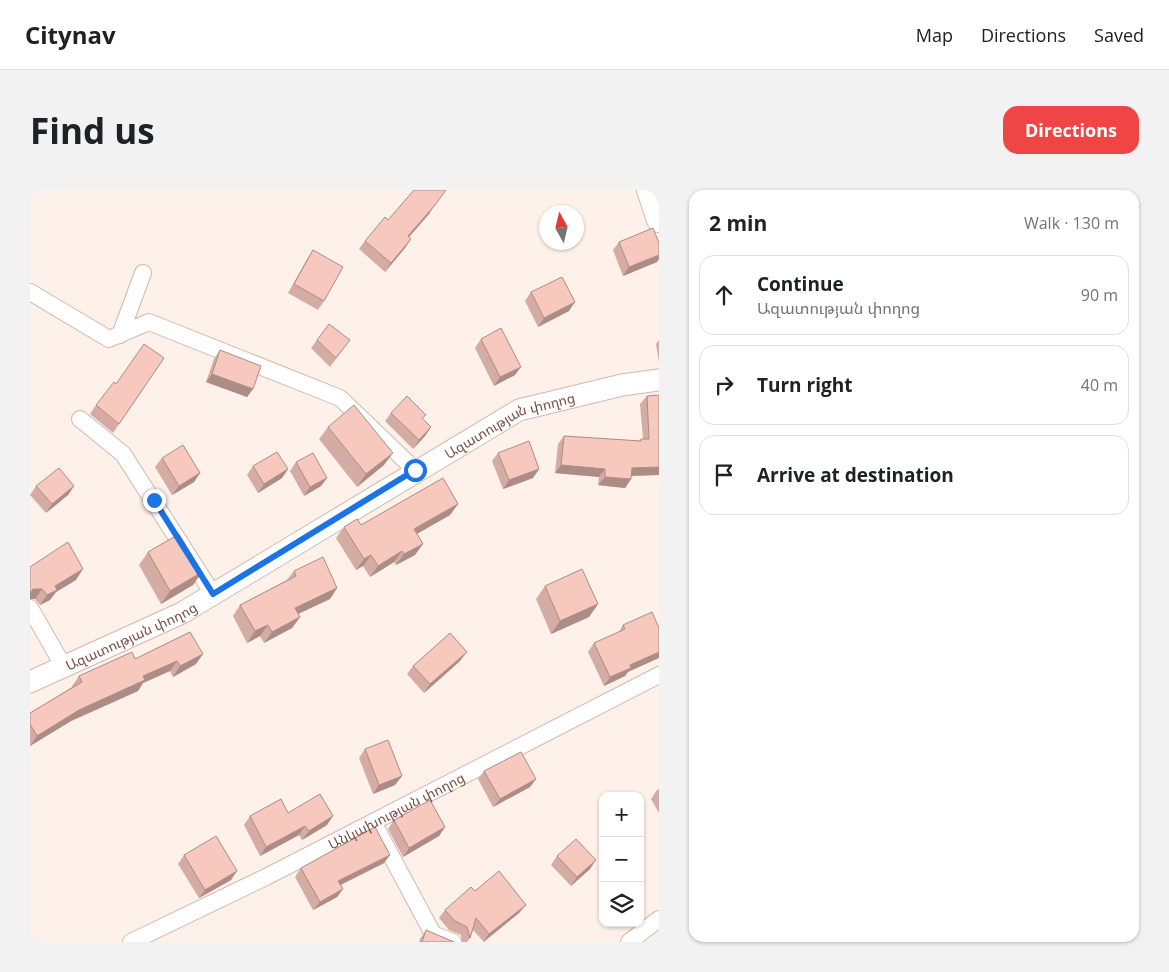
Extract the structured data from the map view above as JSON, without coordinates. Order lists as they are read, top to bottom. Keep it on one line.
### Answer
{"streets":{"street":["Ազատության փողոց","Անկախության փողոց"]},"north":"top","page":{"header":"Citynav","nav":["Map","Directions","Saved"],"buttons":"Directions","title":"Find us","heading":["2 min","Walk · 130 m"],"list":[["Continue","Ազատության փողոց","90 m"],["Turn right","40 m"],"Arrive at destination"],"map_buttons":["+","−"]}}
